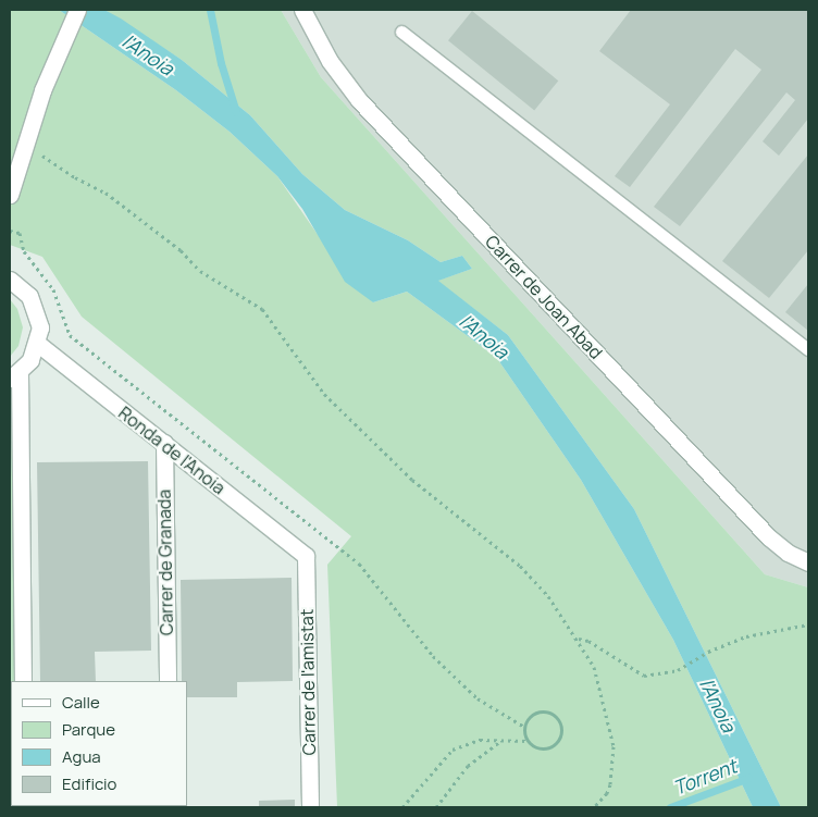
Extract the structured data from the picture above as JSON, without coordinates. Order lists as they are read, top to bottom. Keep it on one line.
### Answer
{"streets":{"street":["Carrer de Joan Abad","Ronda de l'Anoia","Carrer de Granada","Carrer de l'amistat"]},"crossings":[["Ronda de l'Anoia","Carrer de Granada"],["Ronda de l'Anoia","Carrer de l'amistat"]],"water":["l'Anoia","Torrent"],"legend":["Calle","Parque","Agua","Edificio"]}
